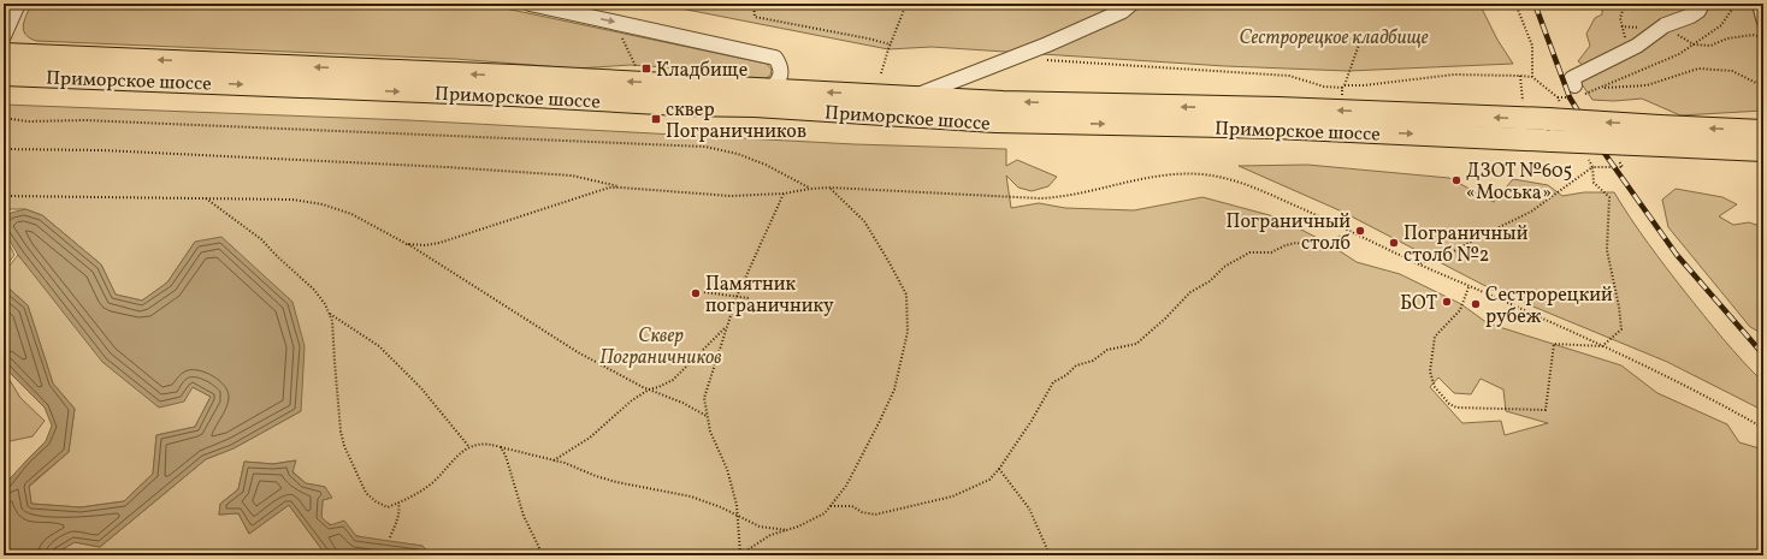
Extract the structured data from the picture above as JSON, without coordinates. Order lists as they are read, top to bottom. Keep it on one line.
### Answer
{"streets":{"highway":["Приморское шоссе"]},"parks":["Сестрорецкое кладбище","Сквер Пограничников"],"places":{"transit":["Кладбище","сквер Пограничников"],"other":["ДЗОТ №605 «Моська»","Пограничный столб","Пограничный столб №2","Памятник пограничнику","БОТ","Сестрорецкий рубеж"]}}
